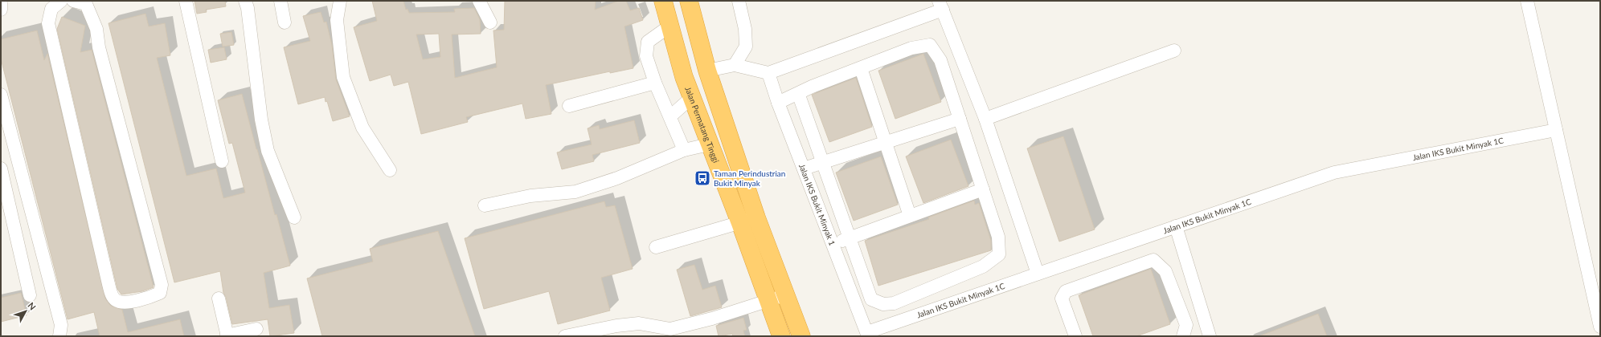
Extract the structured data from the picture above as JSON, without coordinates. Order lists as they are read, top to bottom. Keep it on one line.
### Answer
{"streets":{"highway":["Jalan Permatang Tinggi"],"street":["Jalan IKS Bukit Minyak 1C","Jalan IKS Bukit Minyak 1"]},"crossings":[["Jalan IKS Bukit Minyak 1C","Jalan IKS Bukit Minyak 1"]],"places":{"bus stop":["Taman Perindustrian Bukit Minyak"]},"north":"top right"}
